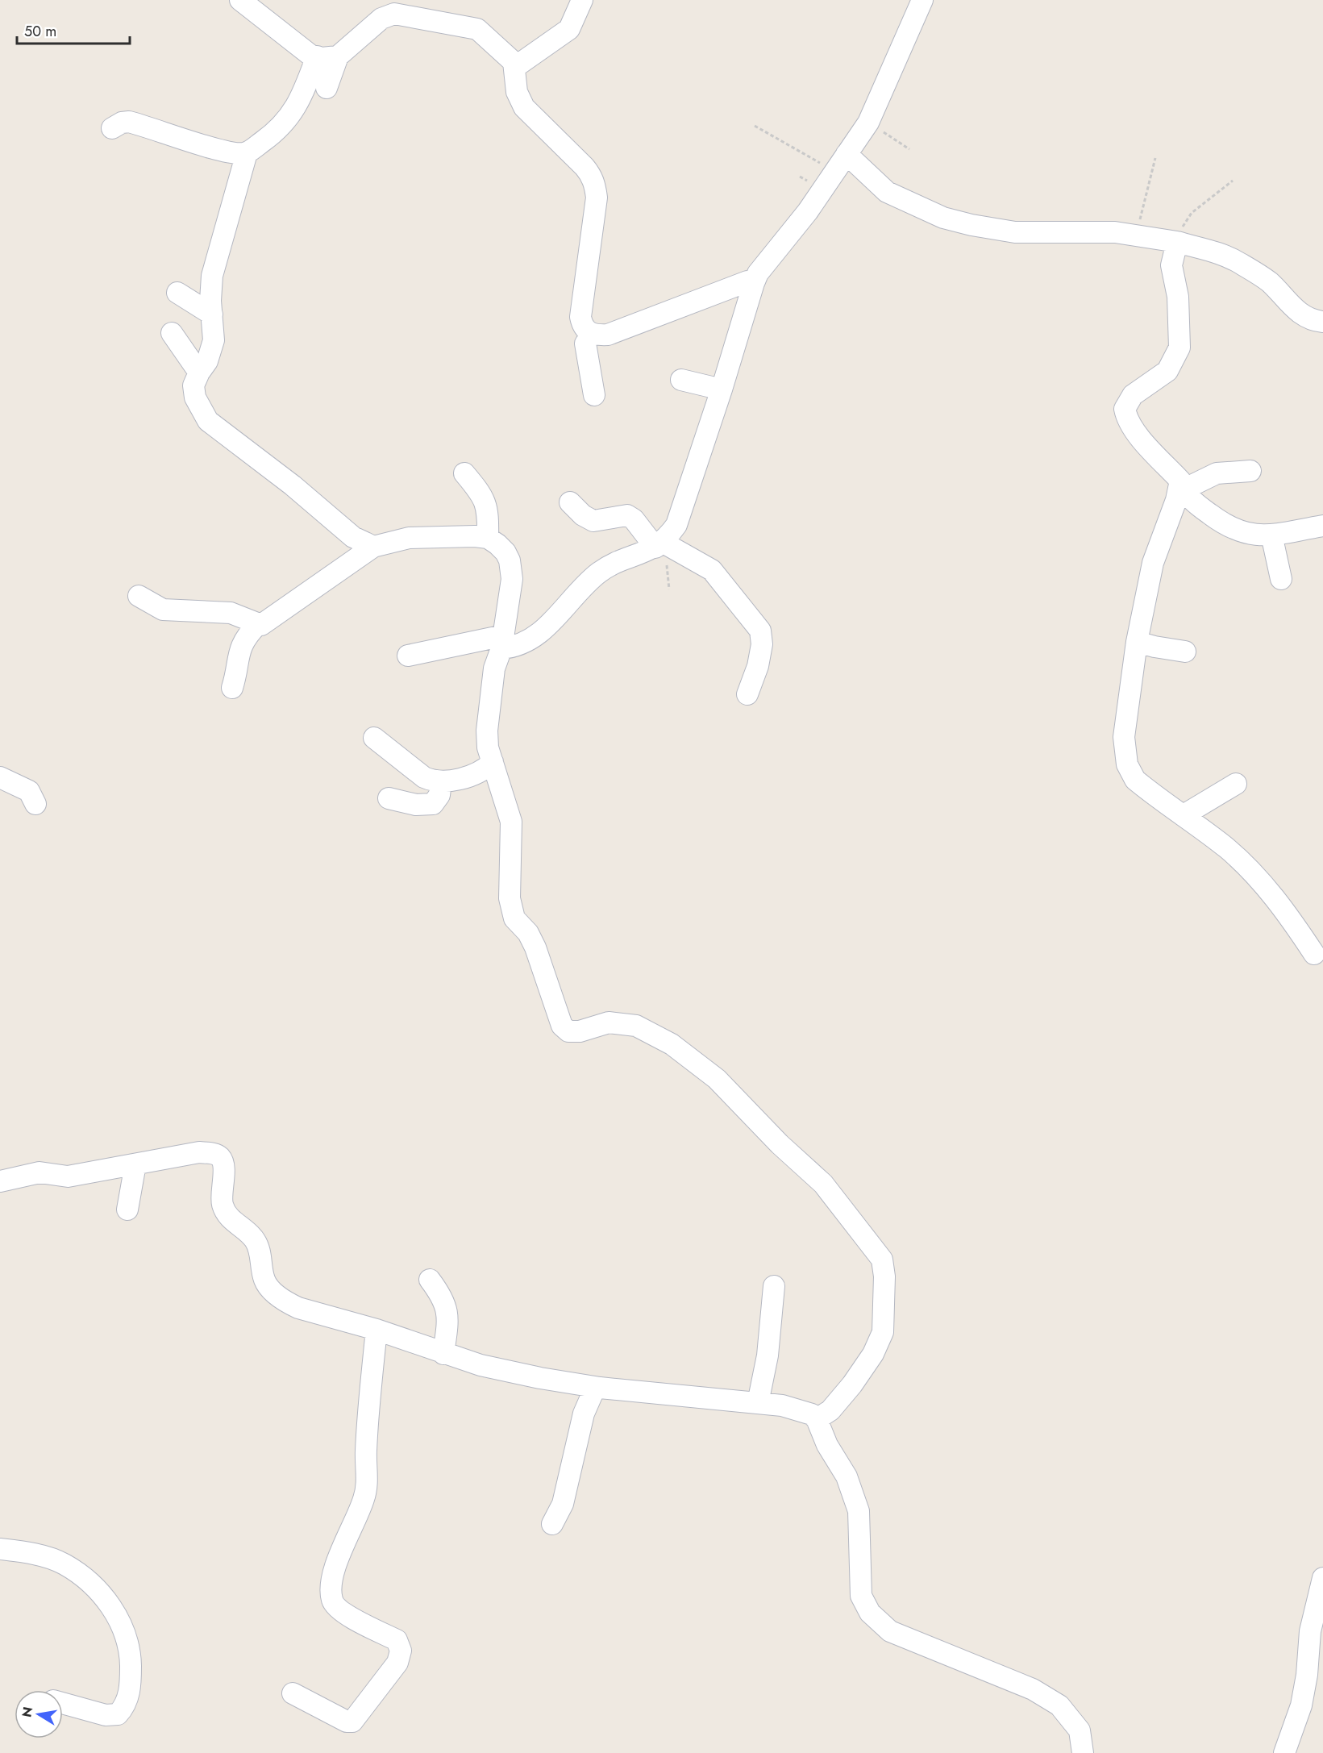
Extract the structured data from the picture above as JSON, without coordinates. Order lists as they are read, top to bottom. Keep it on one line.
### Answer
{"scale_bar":"50 m","north":"left"}
